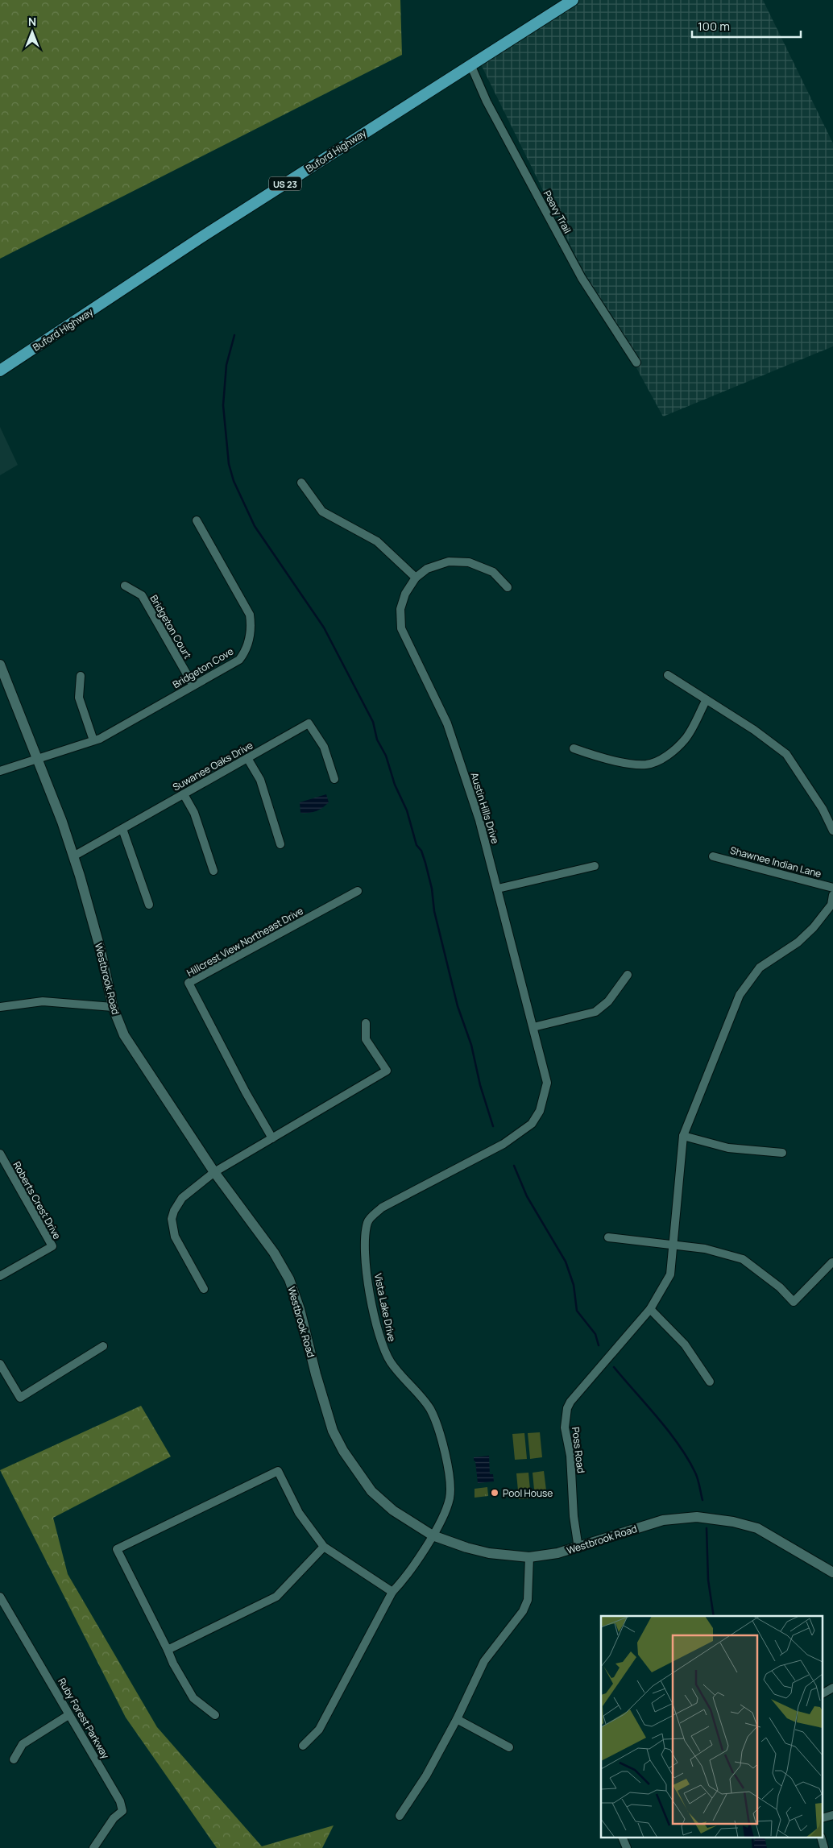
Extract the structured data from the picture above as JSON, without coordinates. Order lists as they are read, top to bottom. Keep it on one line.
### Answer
{"streets":{"main road":["Buford Highway","US 23"],"street":["Peavy Trail","Bridgeton Court","Bridgeton Cove","Suwanee Oaks Drive","Austin Hills Drive","Shawnee Indian Lane","Hillcrest View Northeast Drive","Westbrook Road","Roberts Crest Drive","Vista Lake Drive","Poss Road","Ruby Forest Parkway"]},"crossings":[["Buford Highway","Peavy Trail"],["Bridgeton Court","Bridgeton Cove"],["Bridgeton Cove","Westbrook Road"],["Suwanee Oaks Drive","Westbrook Road"],["Austin Hills Drive","Vista Lake Drive"],["Westbrook Road","Vista Lake Drive"],["Westbrook Road","Poss Road"]],"places":["Pool House"],"scale_bar":"100 m","north":"top"}
